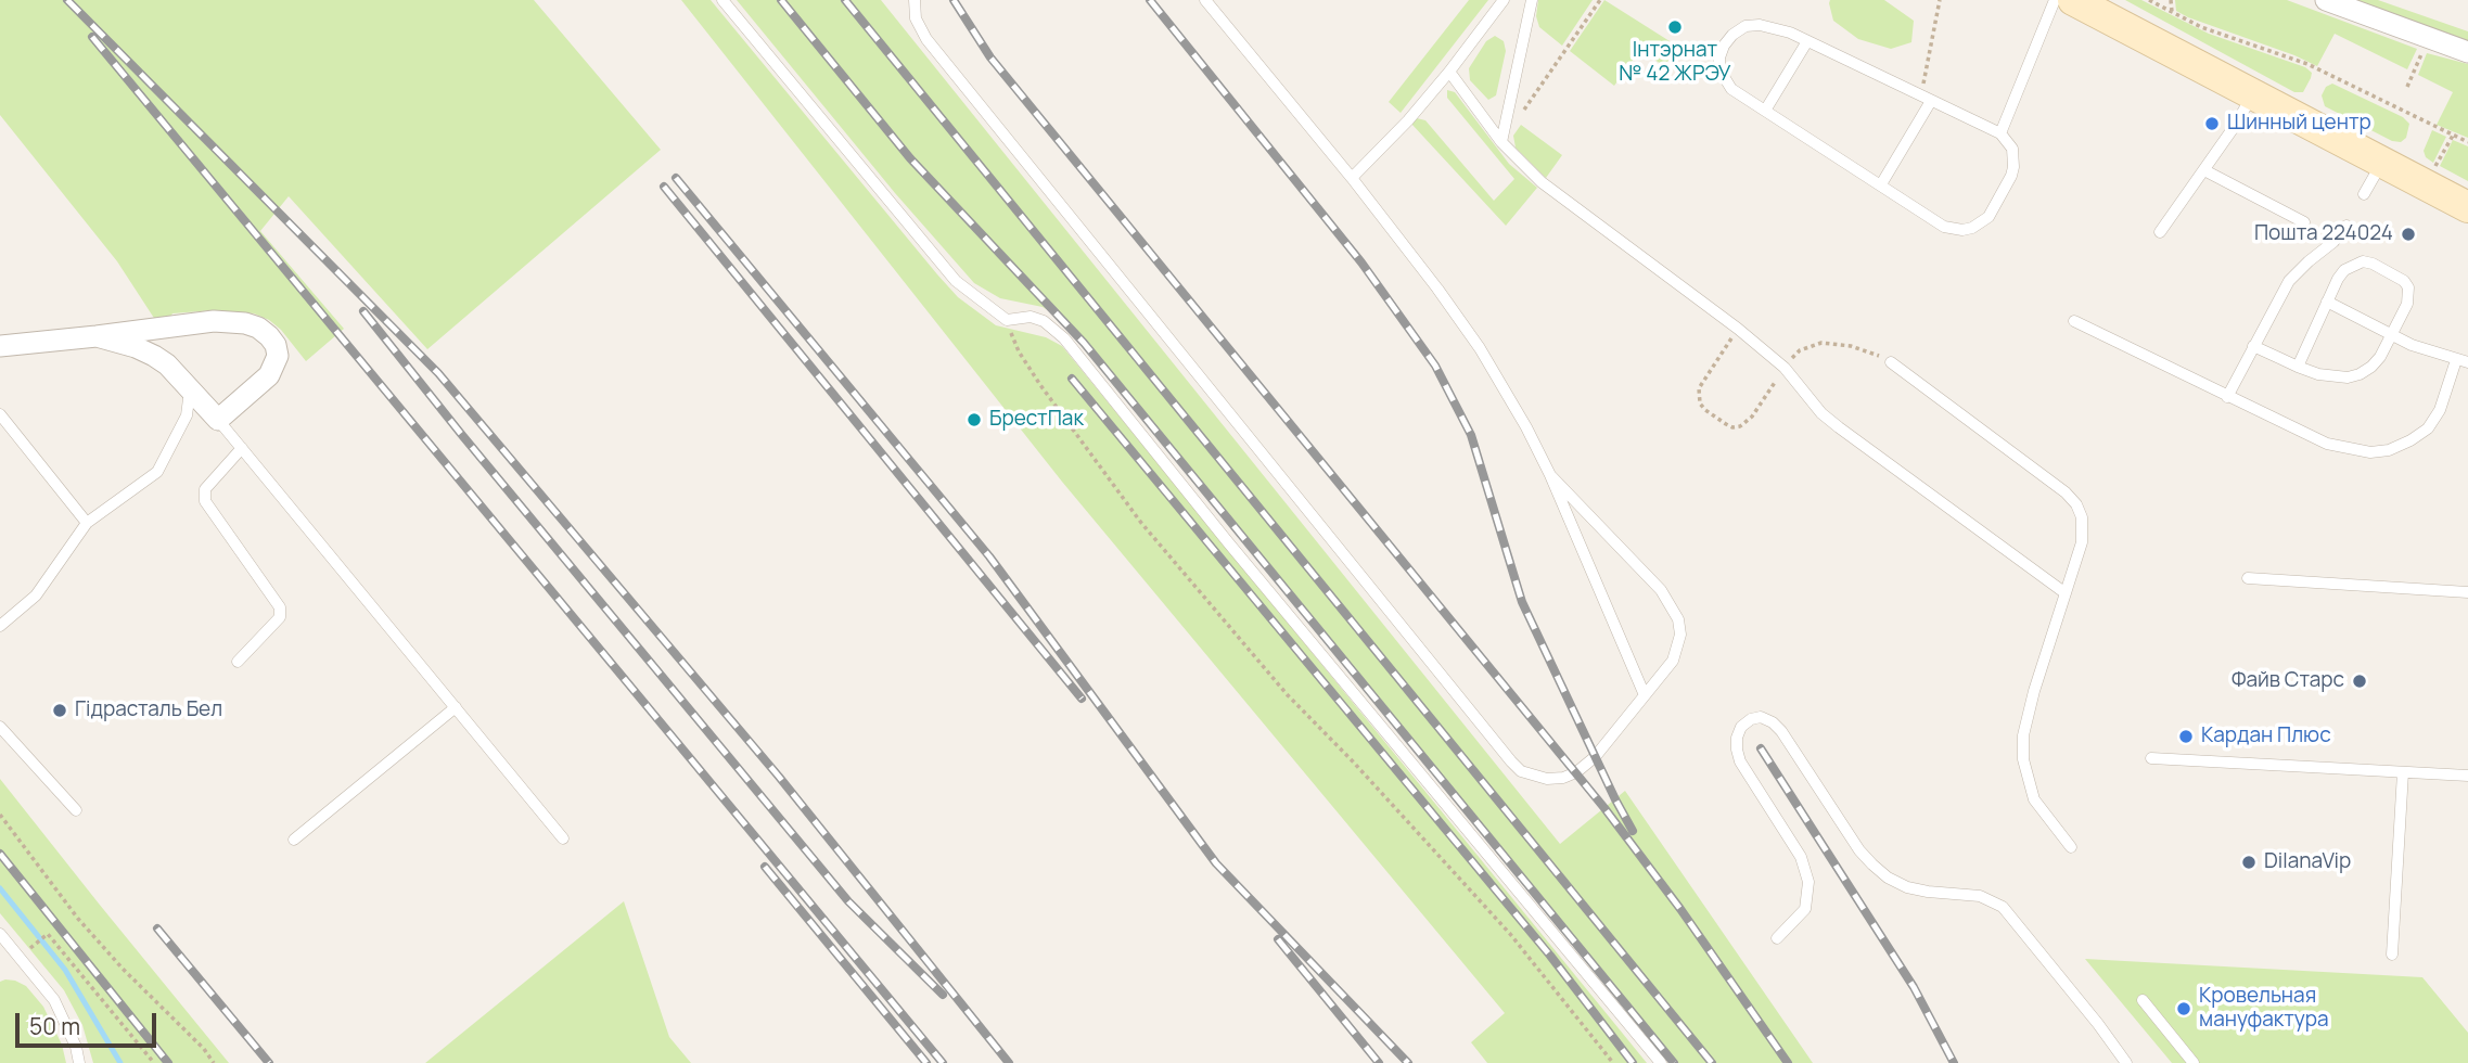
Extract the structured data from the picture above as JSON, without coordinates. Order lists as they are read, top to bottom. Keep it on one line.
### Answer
{"places":["Інтэрнат № 42 ЖРЭУ","Шинный центр","Пошта 224024","БрестПак","Файв Старс","Гідрасталь Бел","Кардан Плюс","DilanaVip","Кровельная мануфактура"],"scale_bar":"50 m"}
